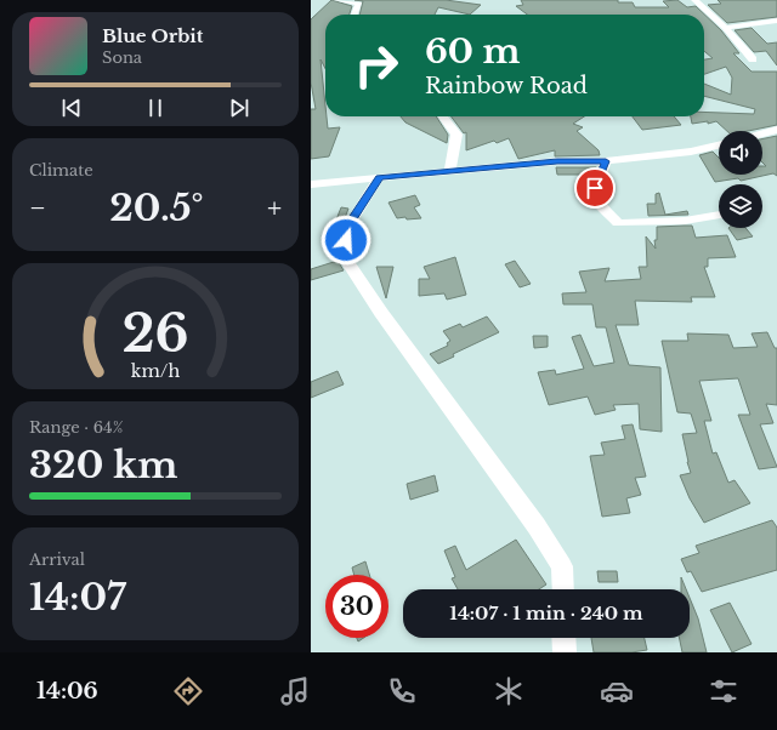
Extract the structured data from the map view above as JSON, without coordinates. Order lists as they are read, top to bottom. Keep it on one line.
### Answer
{"page":{"turn":["60 m","Rainbow Road"],"song":["Blue Orbit","Sona"],"tile":["Climate",["Range · 64%","320 km"],["Arrival","14:07"]],"heat":["−","20.5°","+"],"limit":"30","trip":"14:07 · 1 min · 240 m","tabs":"14:06","gauge":["26","km/h"]}}
